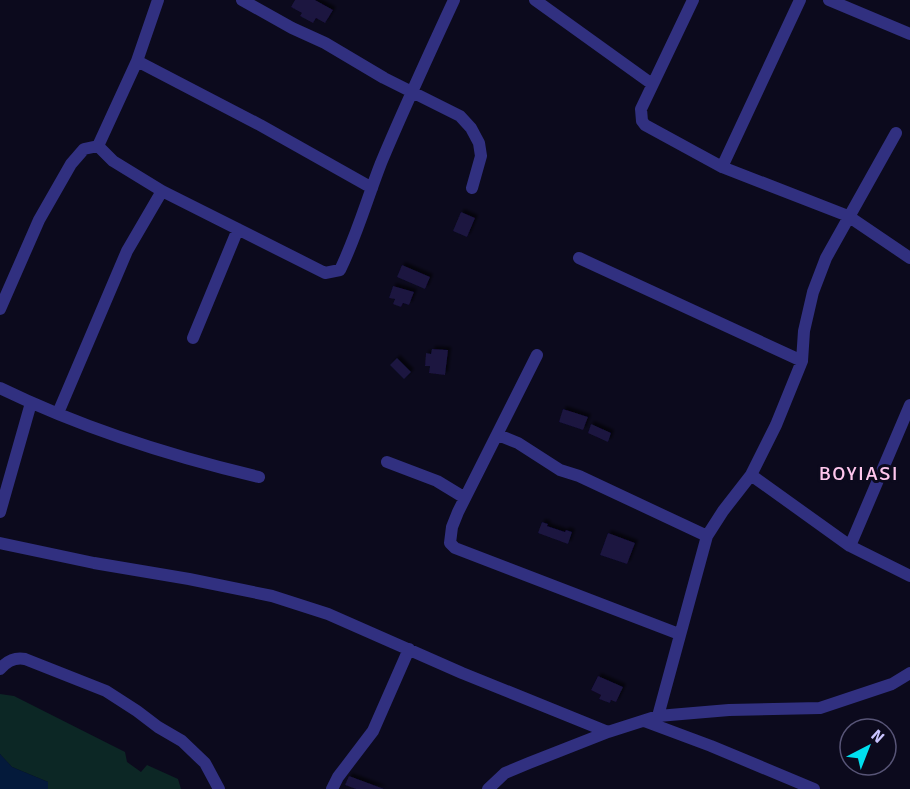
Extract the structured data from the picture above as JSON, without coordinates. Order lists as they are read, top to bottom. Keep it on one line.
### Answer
{"districts":["BOYIASI"],"north":"top right"}
